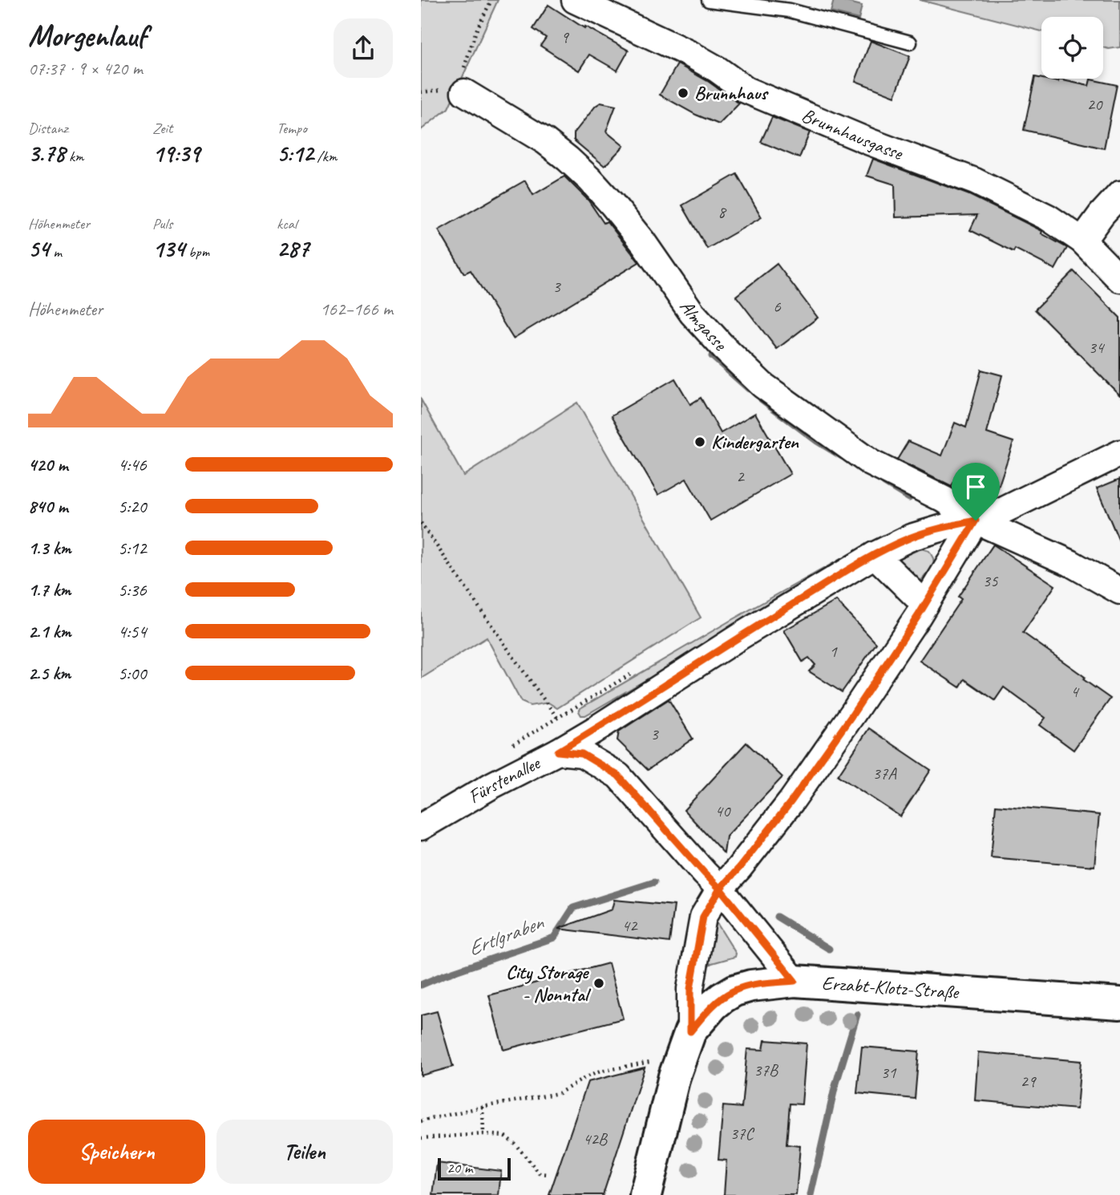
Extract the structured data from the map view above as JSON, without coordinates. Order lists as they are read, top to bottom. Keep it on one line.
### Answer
{"streets":{"main road":["Erzabt-Klotz-Straße"],"street":["Brunnhausgasse","Almgasse","Fürstenallee"]},"crossings":[["Almgasse","Fürstenallee"],["Fürstenallee","Erzabt-Klotz-Straße"]],"water":["Ertlgraben"],"places":["Brunnhaus","Kindergarten","City Storage - Nonntal"],"house_numbers":["9","20","8","3","6","34","2","35","1","4","3","37A","40","42","37B","31","29","37C","42B"],"scale_bar":"20 m","page":{"heading":["Morgenlauf","07:37 · 9 × 420 m"],"stats":[["Distanz","3.78 km"],["Zeit","19:39"],["Tempo","5:12 /km"],["Höhenmeter","54 m"],["Puls","134 bpm"],["kcal","287"]],"chart":["Höhenmeter","162–166 m"],"list":[{"name":"420 m","note":"4:46"},{"name":"840 m","note":"5:20"},{"name":"1.3 km","note":"5:12"},{"name":"1.7 km","note":"5:36"},{"name":"2.1 km","note":"4:54"},{"name":"2.5 km","note":"5:00"}],"buttons":["Speichern","Teilen"],"scale":"20 m"}}
